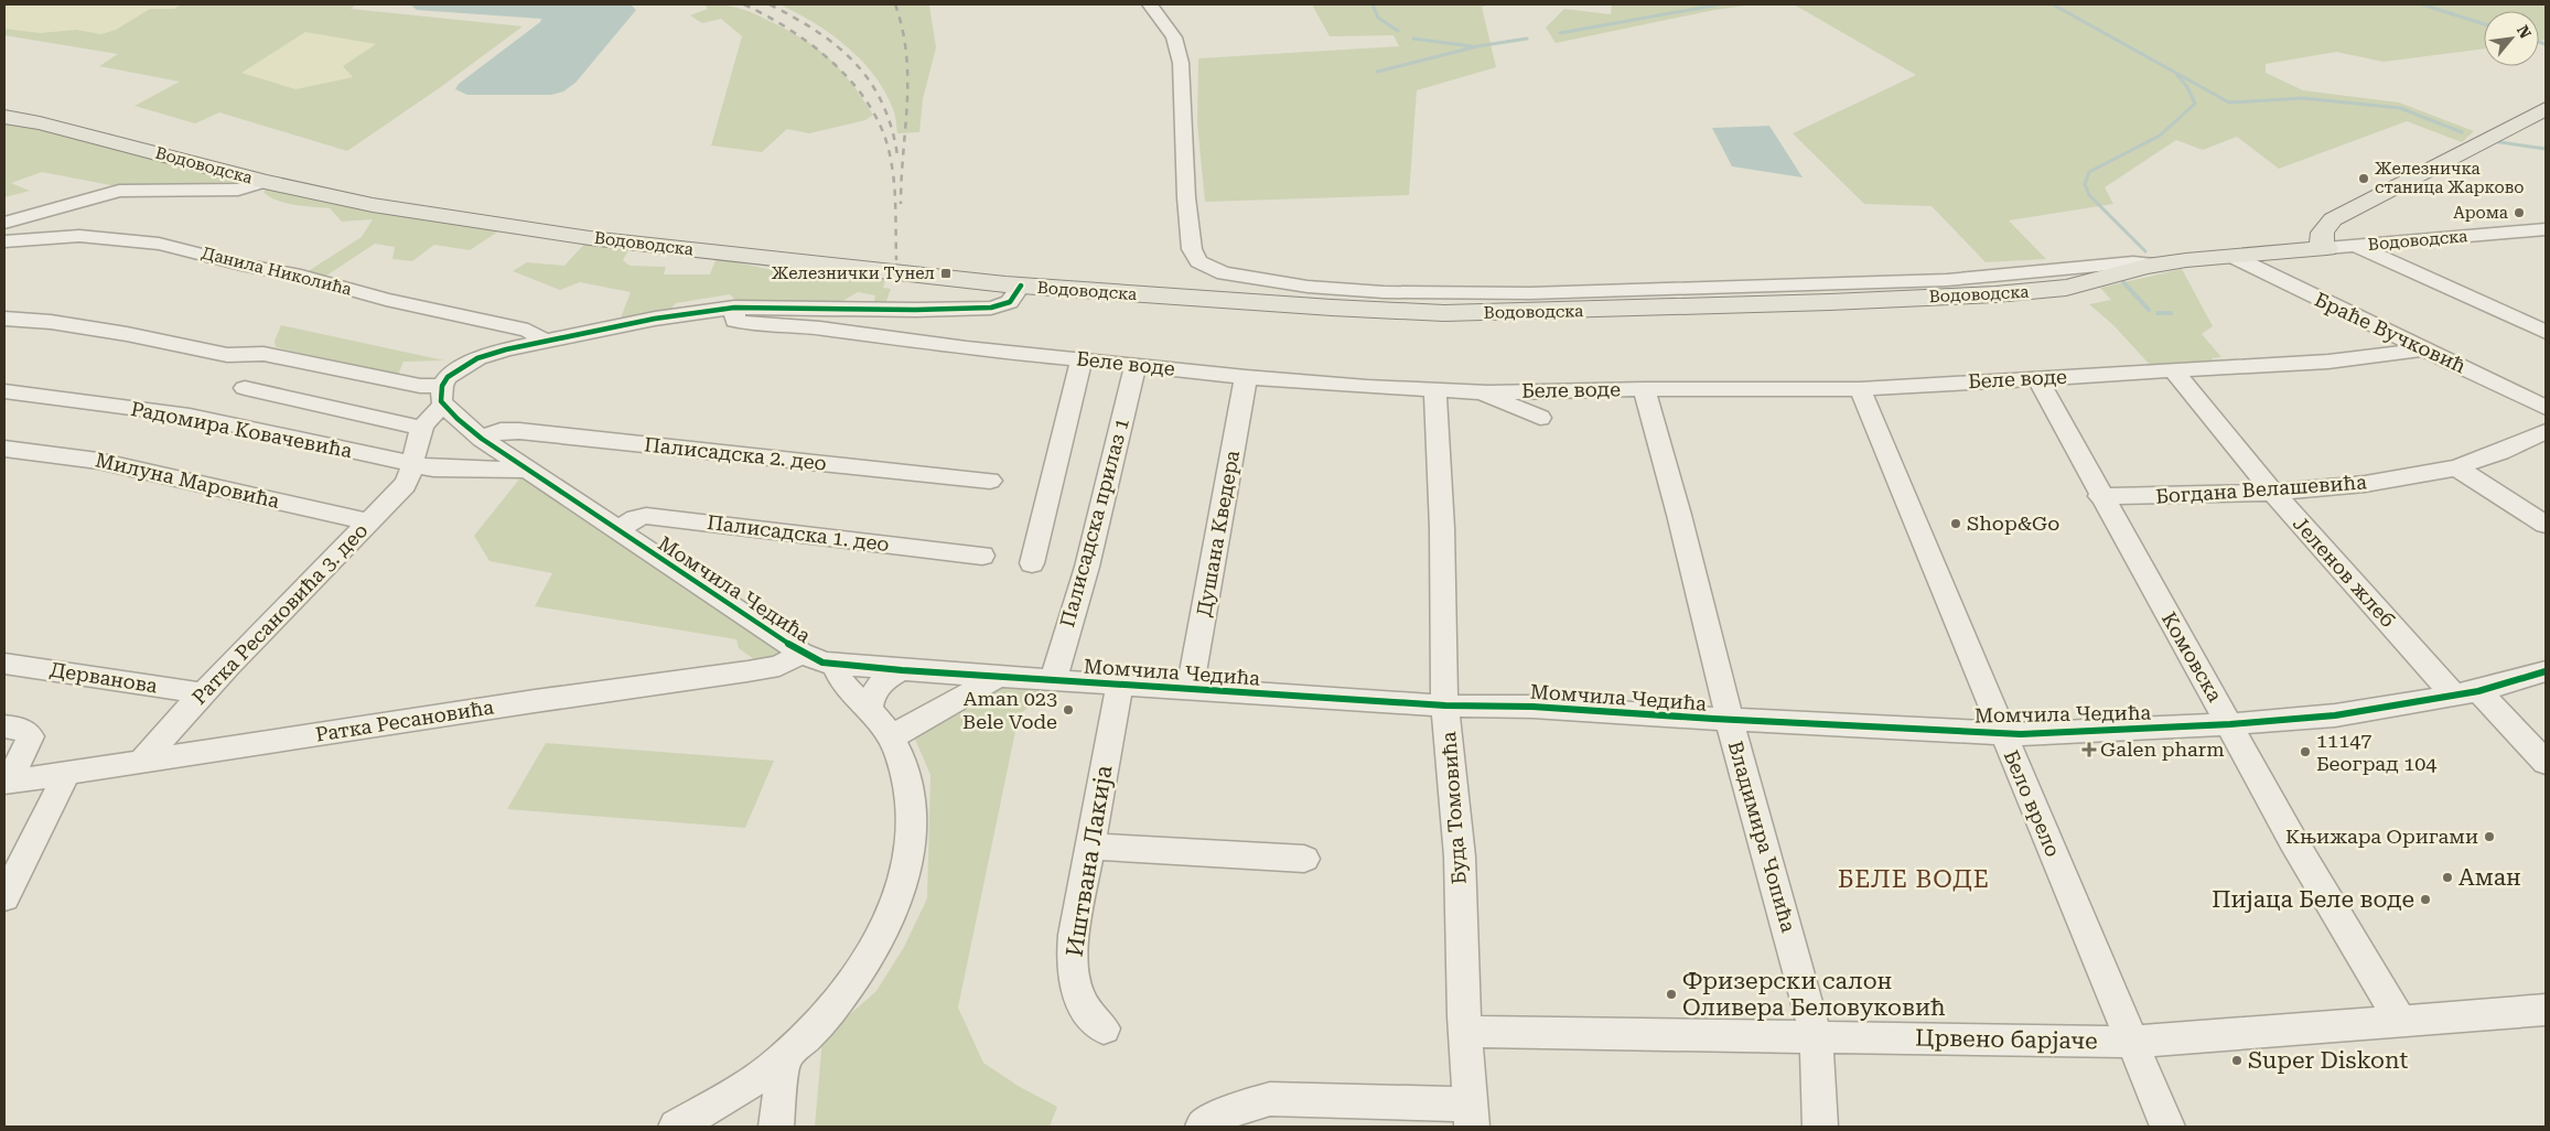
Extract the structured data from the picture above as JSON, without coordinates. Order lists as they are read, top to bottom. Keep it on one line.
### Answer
{"streets":{"main road":["Водоводска"],"street":["Данила Николића","Браће Вучковић","Беле воде","Радомира Ковачевића","Палисадска 2. део","Милуна Маровића","Богдана Велашевића","Палисадска прилаз 1","Палисадска 1. део","Душана Кведера","Јеленов жлеб","Момчила Чедића","Ратка Ресановића 3. део","Комовска","Дерванова","Ратка Ресановића","Бело врело","Буда Томовића","Владимира Чопића","Иштвана Лакија","Црвено барјаче"]},"crossings":[["Водоводска","Браће Вучковић"],["Браће Вучковић","Беле воде"],["Беле воде","Палисадска прилаз 1"],["Беле воде","Душана Кведера"],["Беле воде","Јеленов жлеб"],["Беле воде","Комовска"],["Беле воде","Бело врело"],["Беле воде","Буда Томовића"],["Беле воде","Владимира Чопића"],["Радомира Ковачевића","Ратка Ресановића 3. део"],["Палисадска 2. део","Момчила Чедића"],["Милуна Маровића","Ратка Ресановића 3. део"],["Богдана Велашевића","Јеленов жлеб"],["Богдана Велашевића","Комовска"],["Палисадска прилаз 1","Момчила Чедића"],["Палисадска 1. део","Момчила Чедића"],["Душана Кведера","Момчила Чедића"],["Јеленов жлеб","Момчила Чедића"],["Момчила Чедића","Комовска"],["Момчила Чедића","Ратка Ресановића"],["Момчила Чедића","Бело врело"],["Момчила Чедића","Буда Томовића"],["Момчила Чедића","Владимира Чопића"],["Момчила Чедића","Иштвана Лакија"],["Ратка Ресановића 3. део","Дерванова"],["Ратка Ресановића 3. део","Ратка Ресановића"],["Комовска","Црвено барјаче"],["Бело врело","Црвено барјаче"],["Буда Томовића","Црвено барјаче"],["Владимира Чопића","Црвено барјаче"]],"districts":["БЕЛЕ ВОДЕ"],"places":{"other":["Железничка станица Жарково","Арома","Shop&Go","Aman 023 Bele Vode","11147 Београд 104","Књижара Оригами","Аман","Пијаца Беле воде","Фризерски салон Оливера Беловуковић","Super Diskont"],"transit":["Железнички Тунел"],"health":["Galen pharm"]},"north":"top right"}
